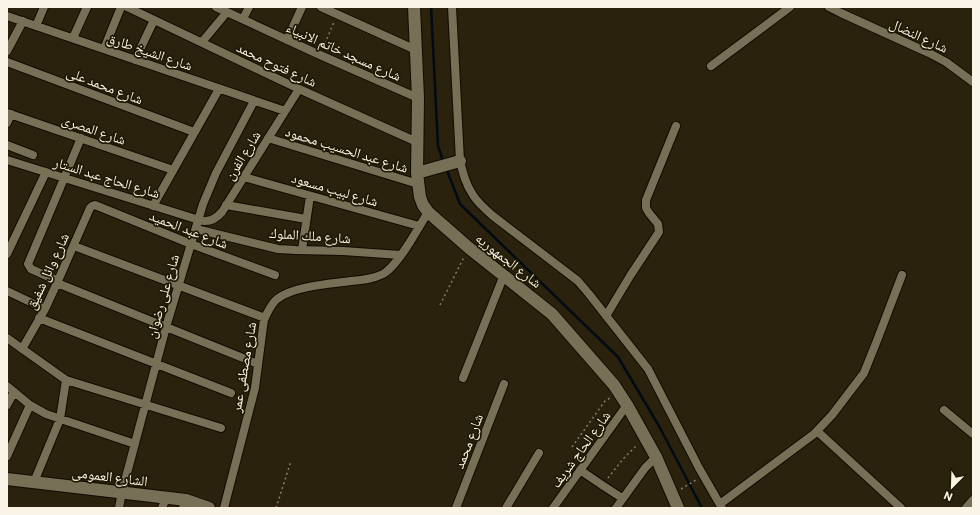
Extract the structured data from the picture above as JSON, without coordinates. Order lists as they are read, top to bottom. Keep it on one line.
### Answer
{"streets":{"street":["شارع النضال","شارع الشيخ طارق","شارع مسجد خاتم الانبياء","شارع فتوح محمد","شارع محمد على","شارع المصرى","شارع عبد الحسيب محمود","شارع الفرن","شارع الحاج عبد الستار","شارع لبيب مسعود","شارع عبد الحميد","شارع ملك الملوك","شارع الجمهوريه","شارع وائل شفيق","شارع على رضوان","شارع مصطفى عمر","شارع محمد","شارع الحاج شريف","الشارع العمومى"]},"crossings":[["شارع الشيخ طارق","شارع الفرن"],["شارع الشيخ طارق","شارع عبد الحميد"],["شارع الشيخ طارق","شارع على رضوان"],["شارع مسجد خاتم الانبياء","شارع الجمهوريه"],["شارع فتوح محمد","شارع الفرن"],["شارع فتوح محمد","شارع الجمهوريه"],["شارع محمد على","شارع عبد الحميد"],["شارع المصرى","شارع عبد الحميد"],["شارع عبد الحسيب محمود","شارع الفرن"],["شارع عبد الحسيب محمود","شارع الجمهوريه"],["شارع الفرن","شارع الحاج عبد الستار"],["شارع الفرن","شارع لبيب مسعود"],["شارع الفرن","شارع على رضوان"],["شارع الحاج عبد الستار","شارع عبد الحميد"],["شارع الحاج عبد الستار","شارع على رضوان"],["شارع لبيب مسعود","شارع مصطفى عمر"],["شارع عبد الحميد","شارع وائل شفيق"],["شارع عبد الحميد","شارع على رضوان"],["شارع ملك الملوك","شارع على رضوان"],["شارع ملك الملوك","شارع مصطفى عمر"],["شارع الجمهوريه","شارع مصطفى عمر"],["شارع الجمهوريه","شارع الحاج شريف"],["شارع على رضوان","الشارع العمومى"]],"north":"bottom left"}
